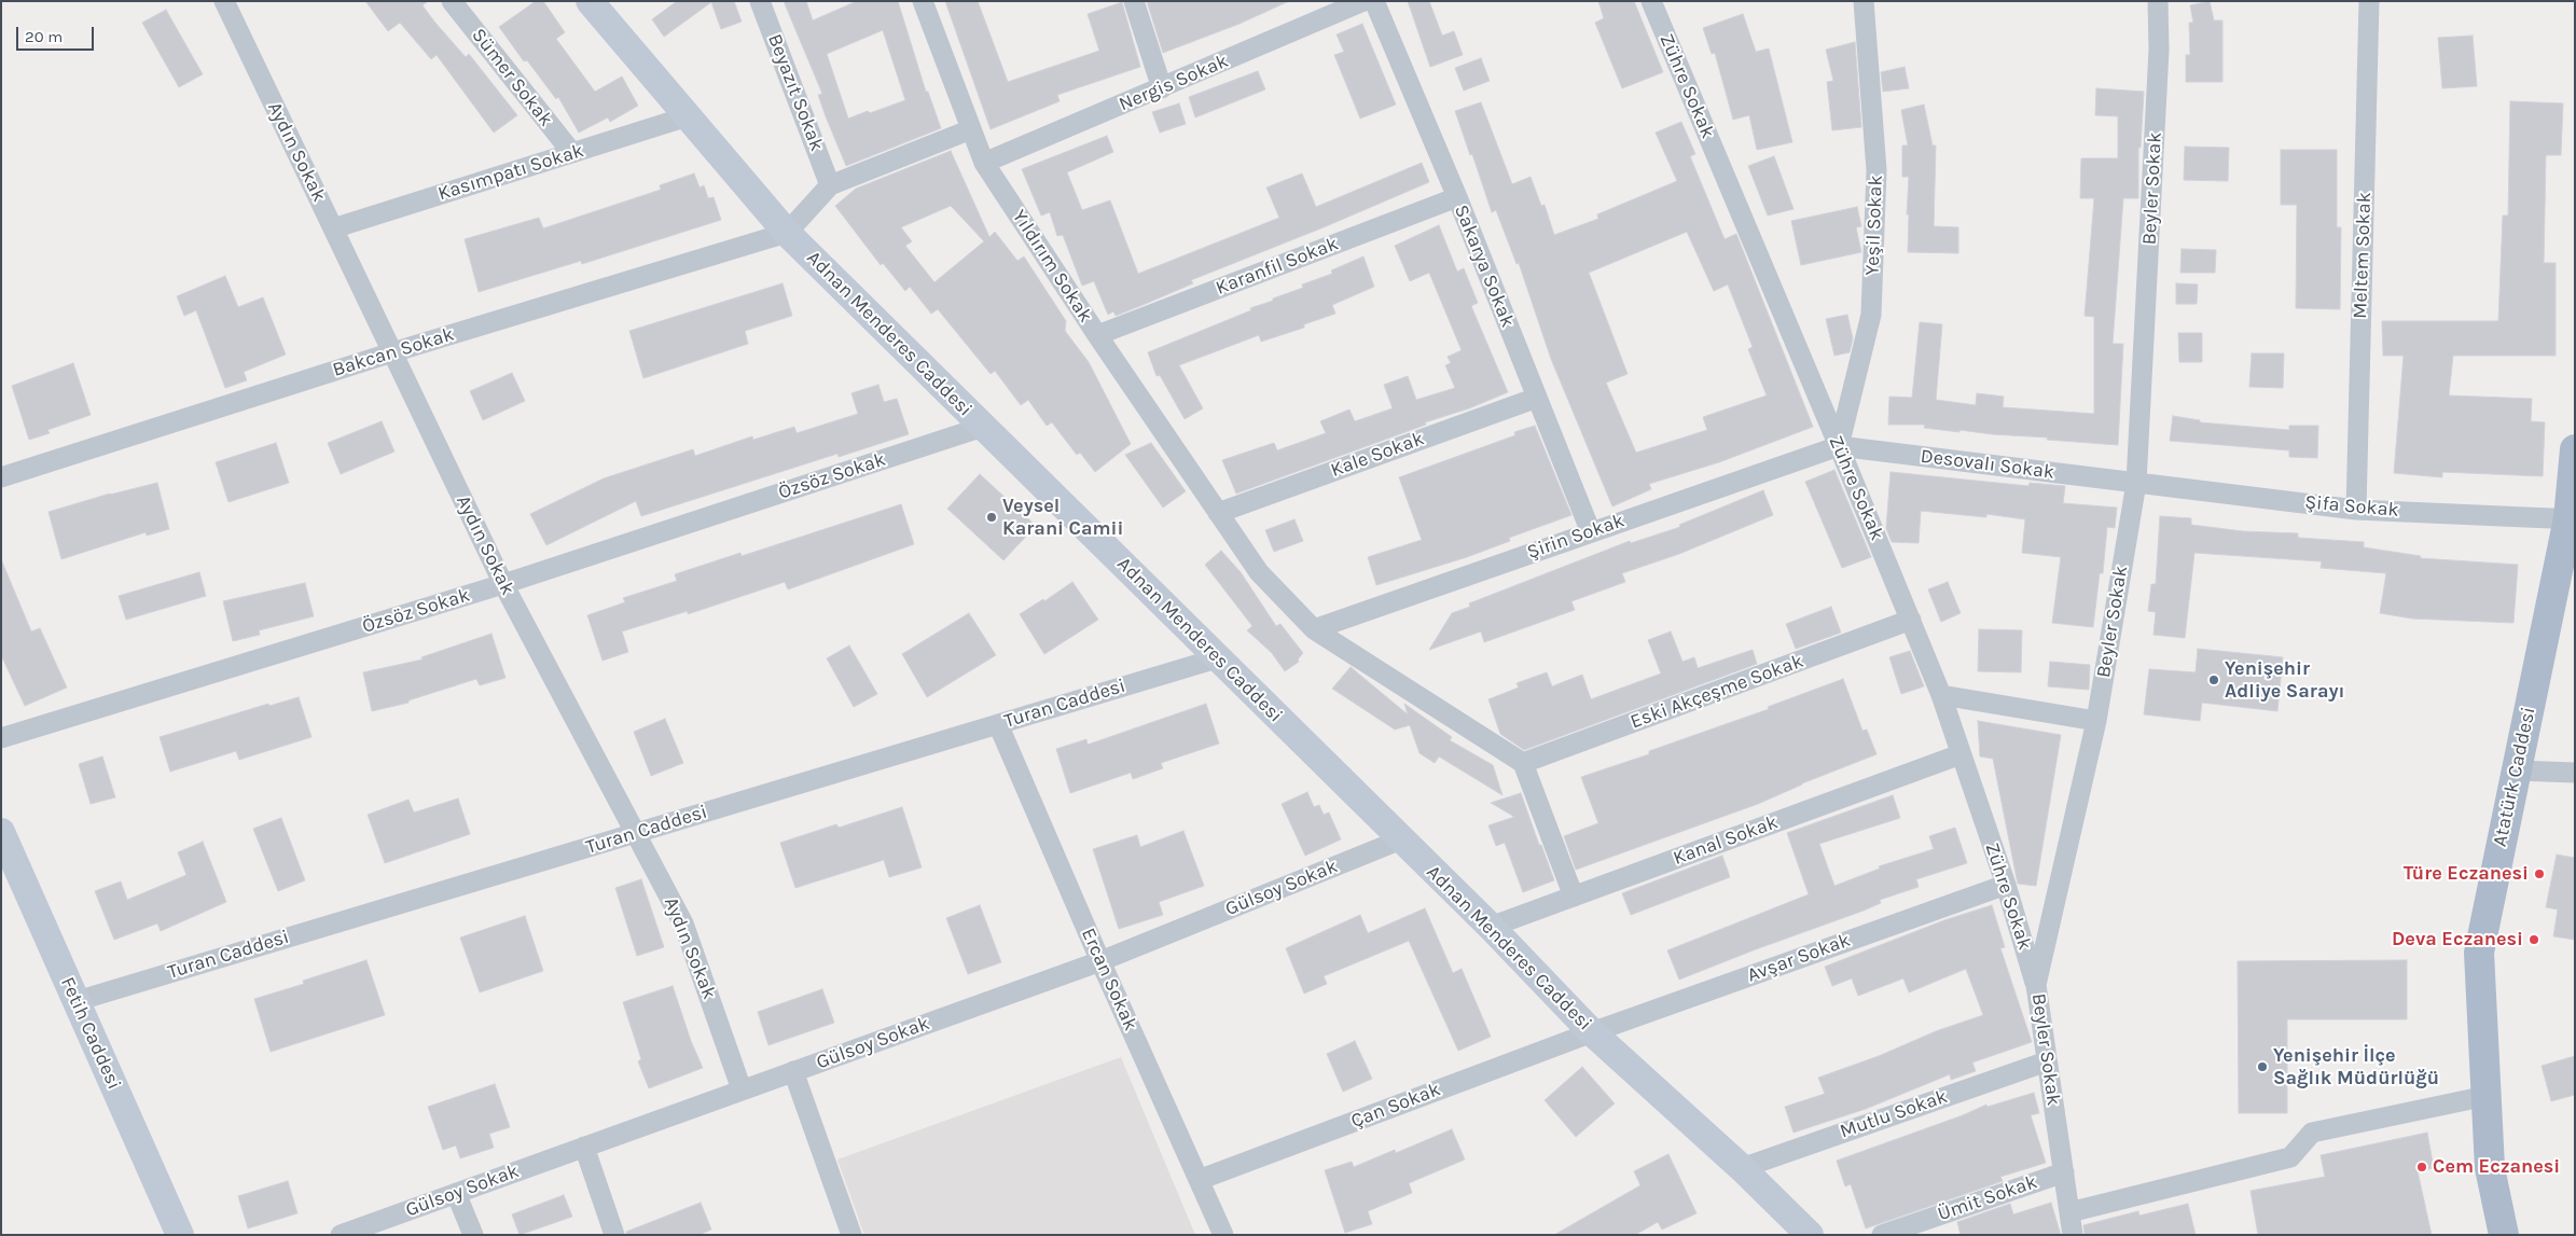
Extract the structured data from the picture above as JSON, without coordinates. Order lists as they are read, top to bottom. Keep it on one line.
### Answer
{"streets":{"main road":["Atatürk Caddesi"],"street":["Sümer Sokak","Nergis Sokak","Zühre Sokak","Beyazıt Sokak","Aydın Sokak","Kasımpatı Sokak","Beyler Sokak","Yeşil Sokak","Meltem Sokak","Yıldırım Sokak","Karanfil Sokak","Sakarya Sokak","Adnan Menderes Caddesi","Bakcan Sokak","Kale Sokak","Desovalı Sokak","Özsöz Sokak","Şifa Sokak","Şirin Sokak","Eski Akçeşme Sokak","Turan Caddesi","Kanal Sokak","Gülsoy Sokak","Avşar Sokak","Ercan Sokak","Fetih Caddesi","Çan Sokak","Mutlu Sokak","Ümit Sokak"]},"crossings":[["Sümer Sokak","Kasımpatı Sokak"],["Nergis Sokak","Yıldırım Sokak"],["Zühre Sokak","Beyler Sokak"],["Zühre Sokak","Yeşil Sokak"],["Zühre Sokak","Desovalı Sokak"],["Zühre Sokak","Şirin Sokak"],["Zühre Sokak","Eski Akçeşme Sokak"],["Zühre Sokak","Kanal Sokak"],["Zühre Sokak","Avşar Sokak"],["Aydın Sokak","Kasımpatı Sokak"],["Aydın Sokak","Bakcan Sokak"],["Aydın Sokak","Özsöz Sokak"],["Aydın Sokak","Turan Caddesi"],["Aydın Sokak","Gülsoy Sokak"],["Kasımpatı Sokak","Adnan Menderes Caddesi"],["Beyler Sokak","Desovalı Sokak"],["Beyler Sokak","Şifa Sokak"],["Beyler Sokak","Mutlu Sokak"],["Beyler Sokak","Ümit Sokak"],["Yeşil Sokak","Desovalı Sokak"],["Yeşil Sokak","Şirin Sokak"],["Meltem Sokak","Şifa Sokak"],["Yıldırım Sokak","Karanfil Sokak"],["Yıldırım Sokak","Kale Sokak"],["Karanfil Sokak","Sakarya Sokak"],["Sakarya Sokak","Kale Sokak"],["Sakarya Sokak","Şirin Sokak"],["Adnan Menderes Caddesi","Bakcan Sokak"],["Adnan Menderes Caddesi","Özsöz Sokak"],["Adnan Menderes Caddesi","Turan Caddesi"],["Adnan Menderes Caddesi","Kanal Sokak"],["Adnan Menderes Caddesi","Gülsoy Sokak"],["Adnan Menderes Caddesi","Avşar Sokak"],["Adnan Menderes Caddesi","Çan Sokak"],["Adnan Menderes Caddesi","Mutlu Sokak"],["Desovalı Sokak","Şifa Sokak"],["Desovalı Sokak","Şirin Sokak"],["Şifa Sokak","Atatürk Caddesi"],["Turan Caddesi","Ercan Sokak"],["Turan Caddesi","Fetih Caddesi"],["Gülsoy Sokak","Ercan Sokak"],["Avşar Sokak","Çan Sokak"],["Ercan Sokak","Çan Sokak"]],"places":["Veysel Karani Camii","Yenişehir Adliye Sarayı","Türe Eczanesi","Deva Eczanesi","Yenişehir İlçe Sağlık Müdürlüğü","Cem Eczanesi"],"scale_bar":"20 m"}
